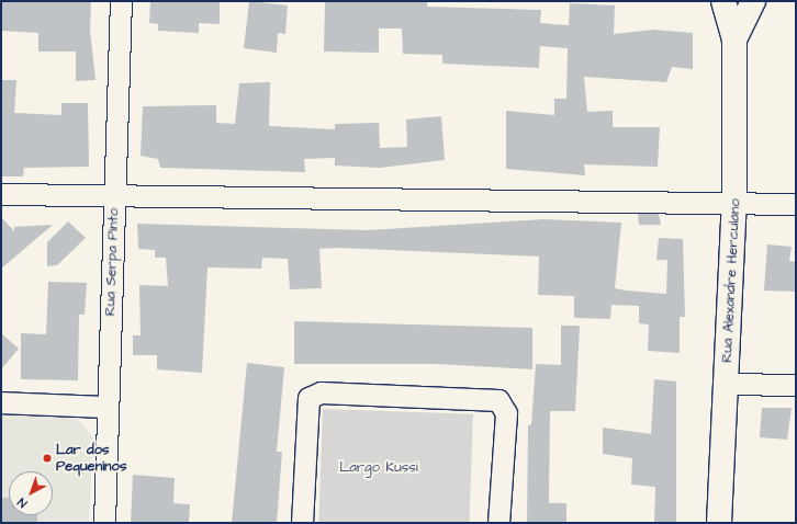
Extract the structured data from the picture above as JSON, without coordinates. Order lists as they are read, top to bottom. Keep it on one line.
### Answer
{"streets":{"main road":["Rua Alexandre Herculano"],"street":["Rua Serpa Pinto"]},"parks":["Largo Kussi"],"places":["Lar dos Pequeninos"],"north":"bottom left"}
